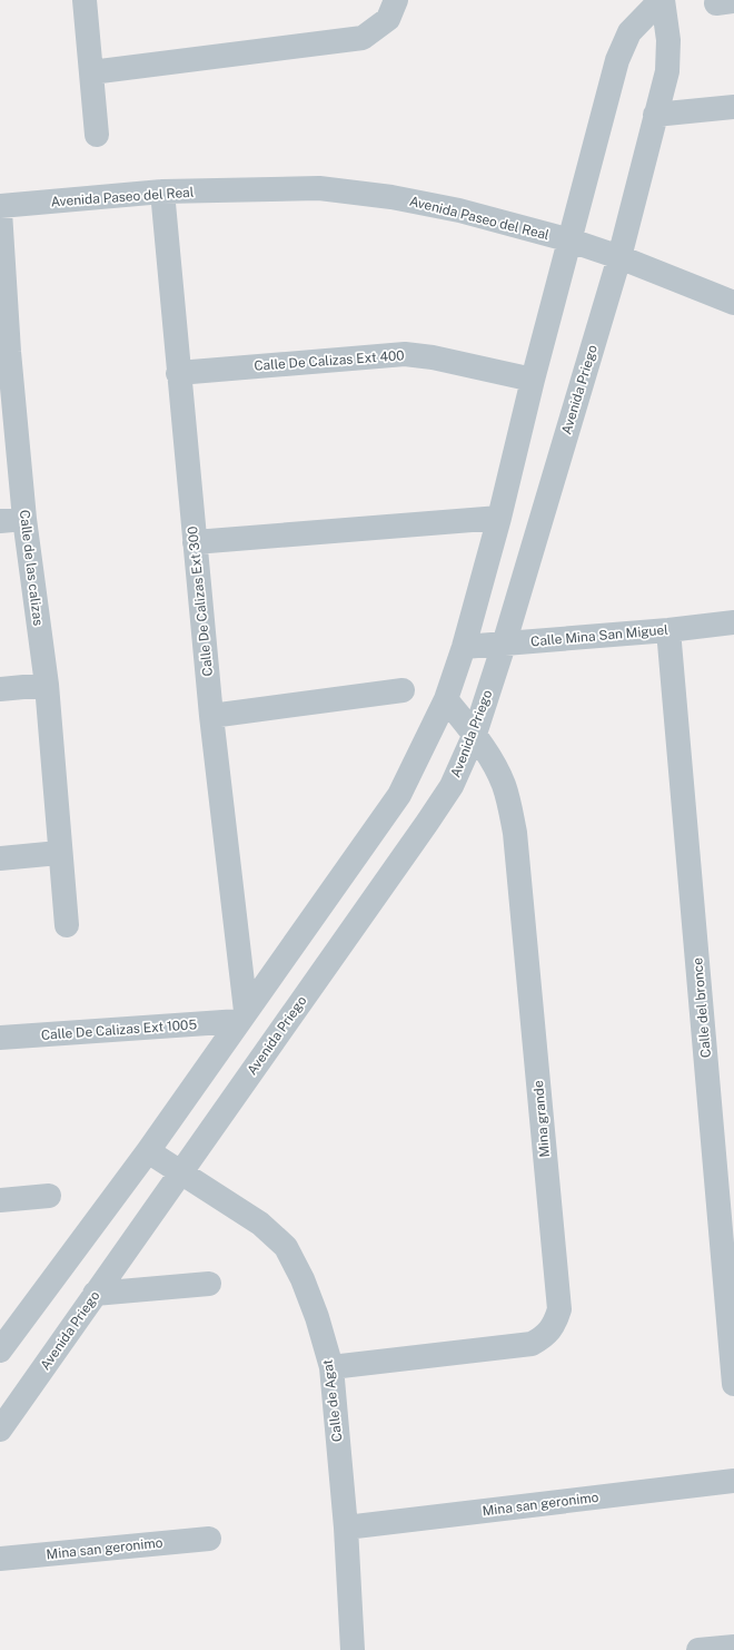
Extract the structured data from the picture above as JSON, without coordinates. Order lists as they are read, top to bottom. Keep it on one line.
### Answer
{"streets":{"street":["Avenida Paseo del Real","Calle De Calizas Ext 400","Avenida Priego","Calle de las calizas","Calle De Calizas Ext 300","Calle Mina San Miguel","Calle del bronce","Calle De Calizas Ext 1005","Mina grande","Calle de Agat","Mina san geronimo"]},"crossings":[["Avenida Paseo del Real","Avenida Priego"],["Avenida Paseo del Real","Calle De Calizas Ext 300"],["Calle De Calizas Ext 400","Avenida Priego"],["Calle De Calizas Ext 400","Calle De Calizas Ext 300"],["Avenida Priego","Calle De Calizas Ext 300"],["Avenida Priego","Calle Mina San Miguel"],["Avenida Priego","Calle De Calizas Ext 1005"],["Avenida Priego","Mina grande"],["Avenida Priego","Calle de Agat"],["Calle De Calizas Ext 300","Calle De Calizas Ext 1005"],["Calle Mina San Miguel","Calle del bronce"],["Mina grande","Calle de Agat"],["Calle de Agat","Mina san geronimo"]]}
